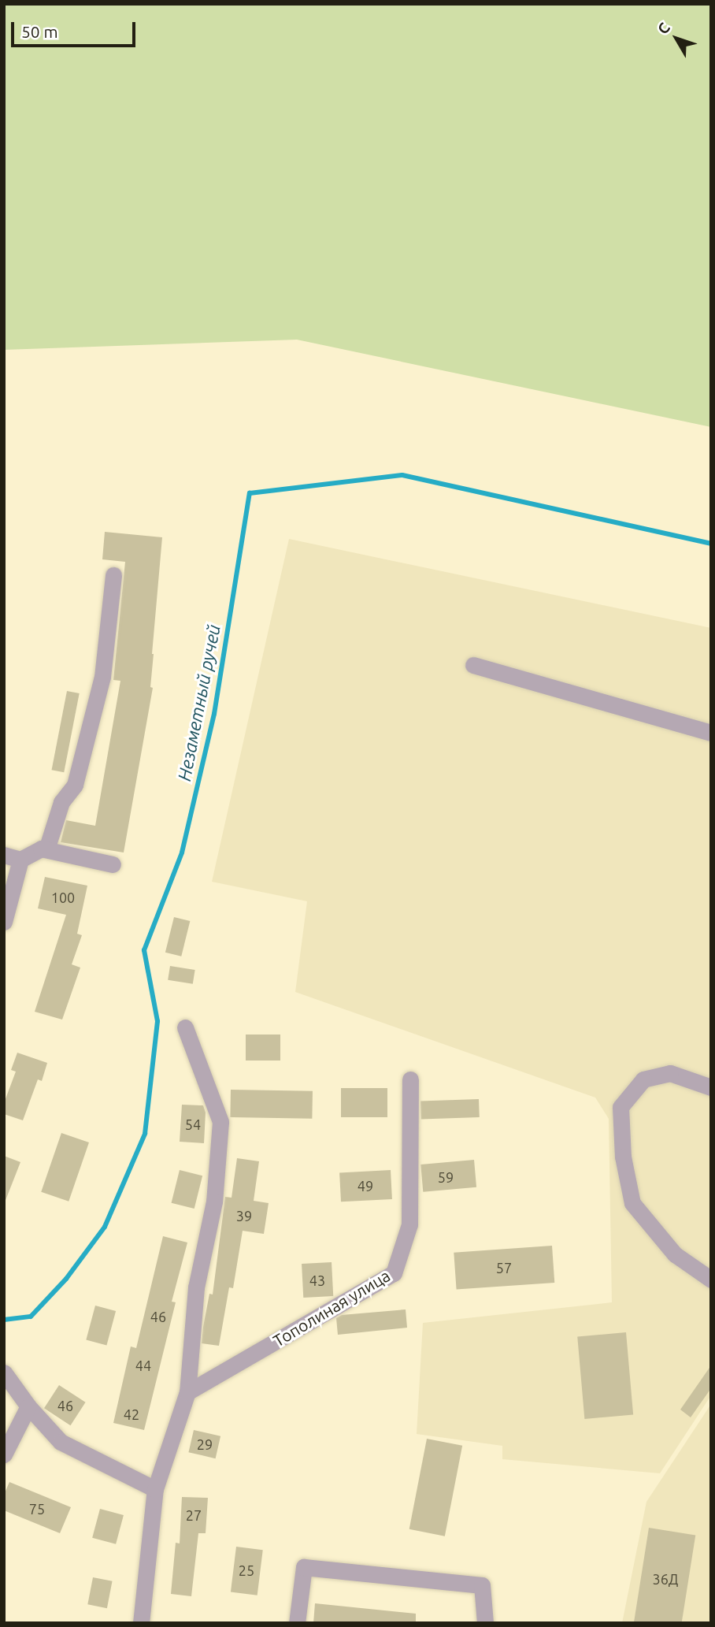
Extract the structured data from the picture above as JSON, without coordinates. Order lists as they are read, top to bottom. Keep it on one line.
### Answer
{"streets":{"street":["Тополиная улица"]},"water":["Незаметный ручей"],"house_numbers":["100","54","59","49","39","57","43","46","44","46","42","29","75","27","25","36Д"],"scale_bar":"50 m","north":"top left"}
